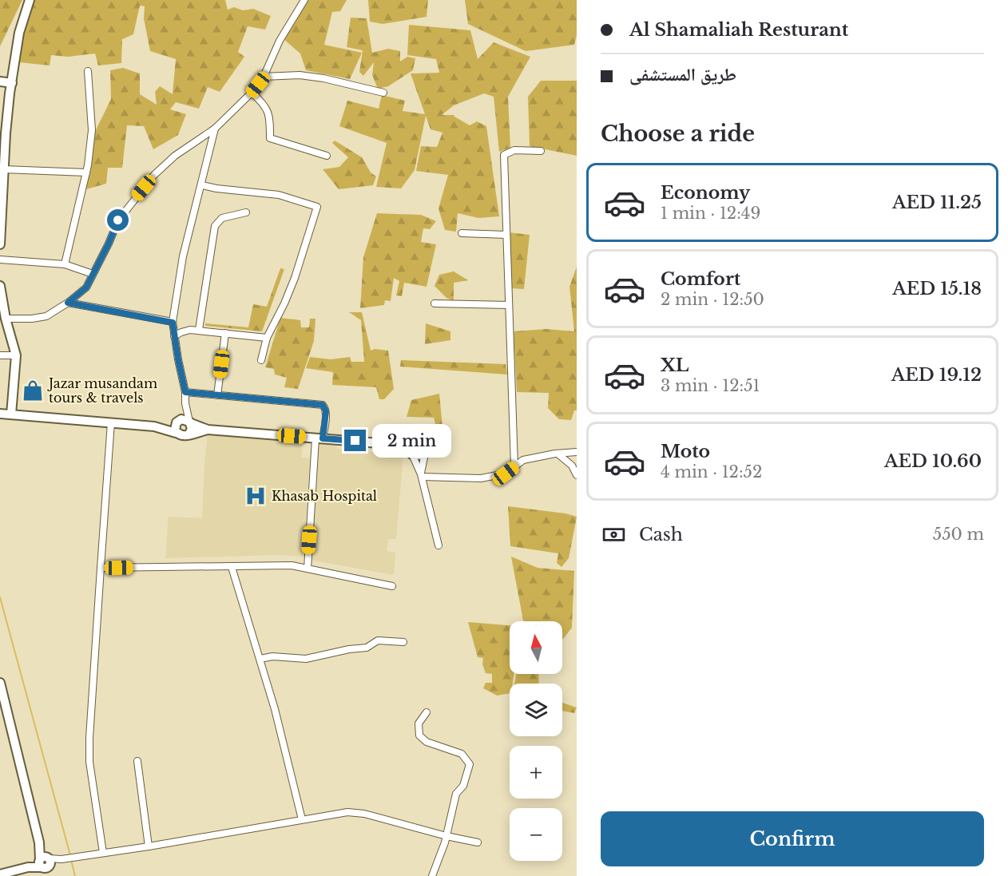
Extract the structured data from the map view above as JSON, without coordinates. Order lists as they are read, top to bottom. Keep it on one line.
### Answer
{"places":{"shop":["Jazar musandam tours & travels"],"hospital":["Khasab Hospital"]},"north":"top","page":{"banner":["Al Shamaliah Resturant","طريق المستشفى"],"heading":"Choose a ride","list":[{"name":"Economy","note":"1 min · 12:49","value":"AED 11.25"},{"name":"Comfort","note":"2 min · 12:50","value":"AED 15.18"},{"name":"XL","note":"3 min · 12:51","value":"AED 19.12"},{"name":"Moto","note":"4 min · 12:52","value":"AED 10.60"}],"bubble":"2 min","pay":["Cash","550 m"],"map_buttons":["+","−"],"buttons":"Confirm"}}
